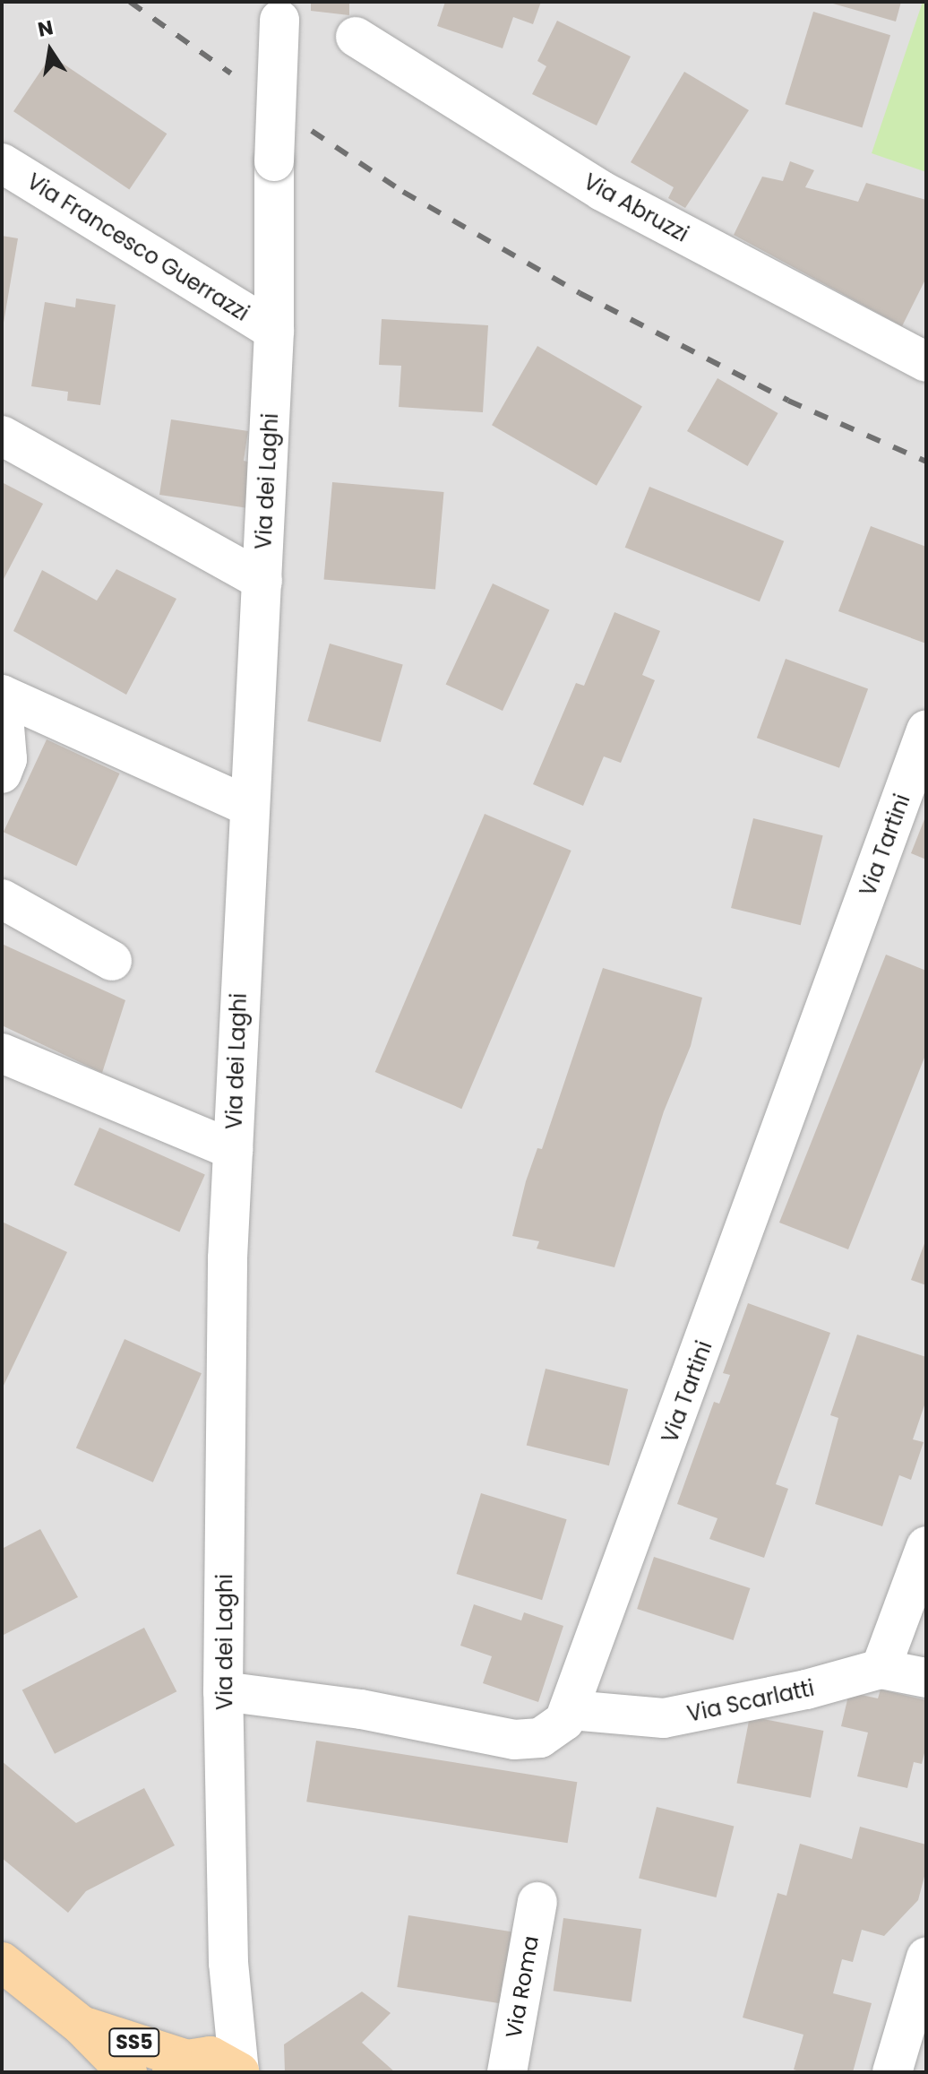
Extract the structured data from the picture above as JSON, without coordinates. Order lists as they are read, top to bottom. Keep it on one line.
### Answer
{"streets":{"main road":["SS5"],"street":["Via Abruzzi","Via Francesco Guerrazzi","Via dei Laghi","Via Tartini","Via Scarlatti","Via Roma"]},"crossings":[["Via Francesco Guerrazzi","Via dei Laghi"],["Via dei Laghi","Via Tartini"],["Via dei Laghi","SS5"],["Via Tartini","Via Scarlatti"]],"north":"top"}
